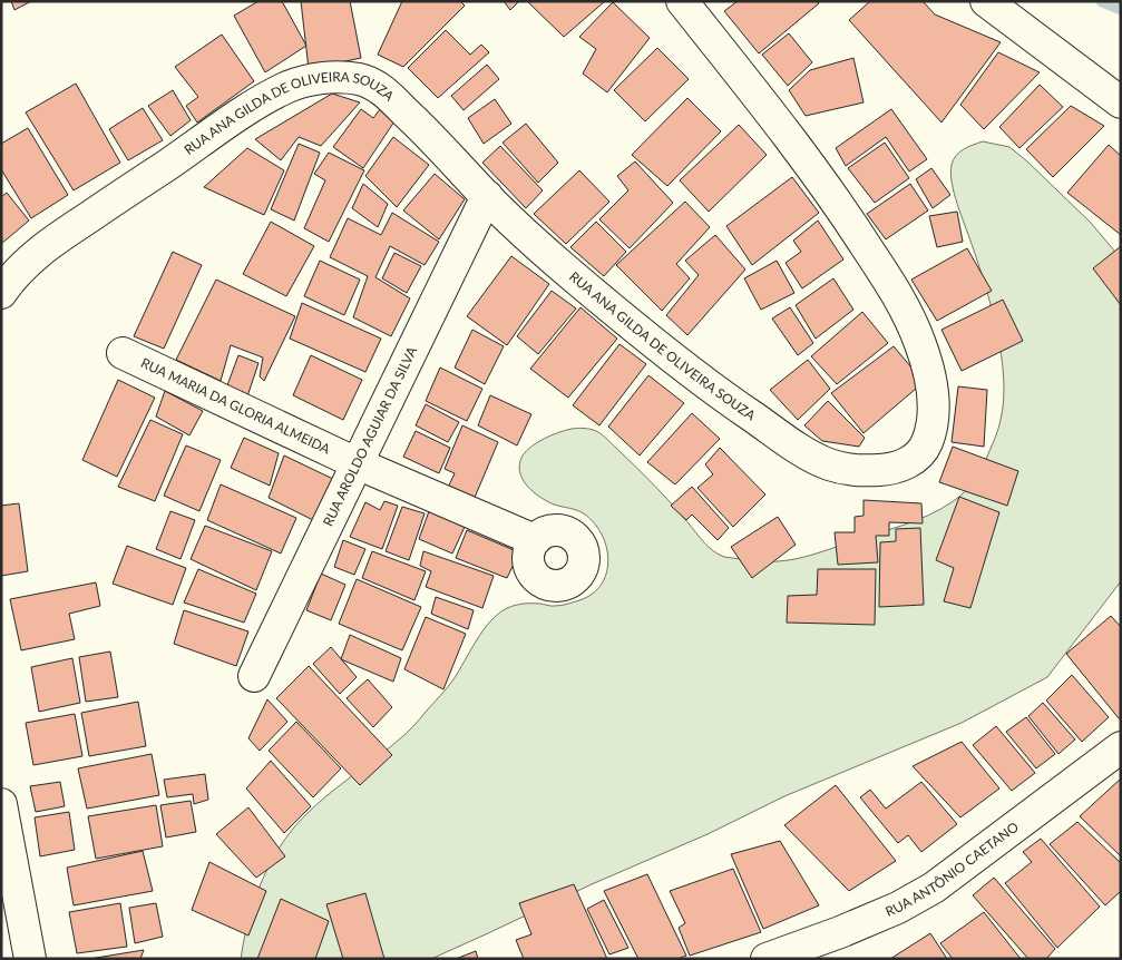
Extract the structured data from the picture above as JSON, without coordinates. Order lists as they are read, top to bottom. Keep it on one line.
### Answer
{"streets":{"street":["RUA ANA GILDA DE OLIVEIRA SOUZA","RUA MARIA DA GLORIA ALMEIDA","RUA AROLDO AGUIAR DA SILVA","RUA ANTÔNIO CAETANO"]},"crossings":[["RUA ANA GILDA DE OLIVEIRA SOUZA","RUA AROLDO AGUIAR DA SILVA"],["RUA MARIA DA GLORIA ALMEIDA","RUA AROLDO AGUIAR DA SILVA"]]}
